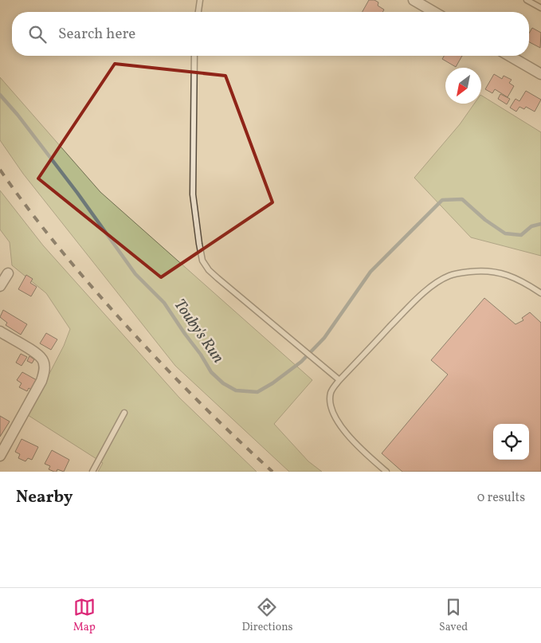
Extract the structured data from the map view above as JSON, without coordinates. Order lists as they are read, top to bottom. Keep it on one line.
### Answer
{"water":["Touby's Run"],"north":"bottom left","page":{"search":"Search here","heading":["Nearby","0 results"],"nav":["Map","Directions","Saved"]}}
